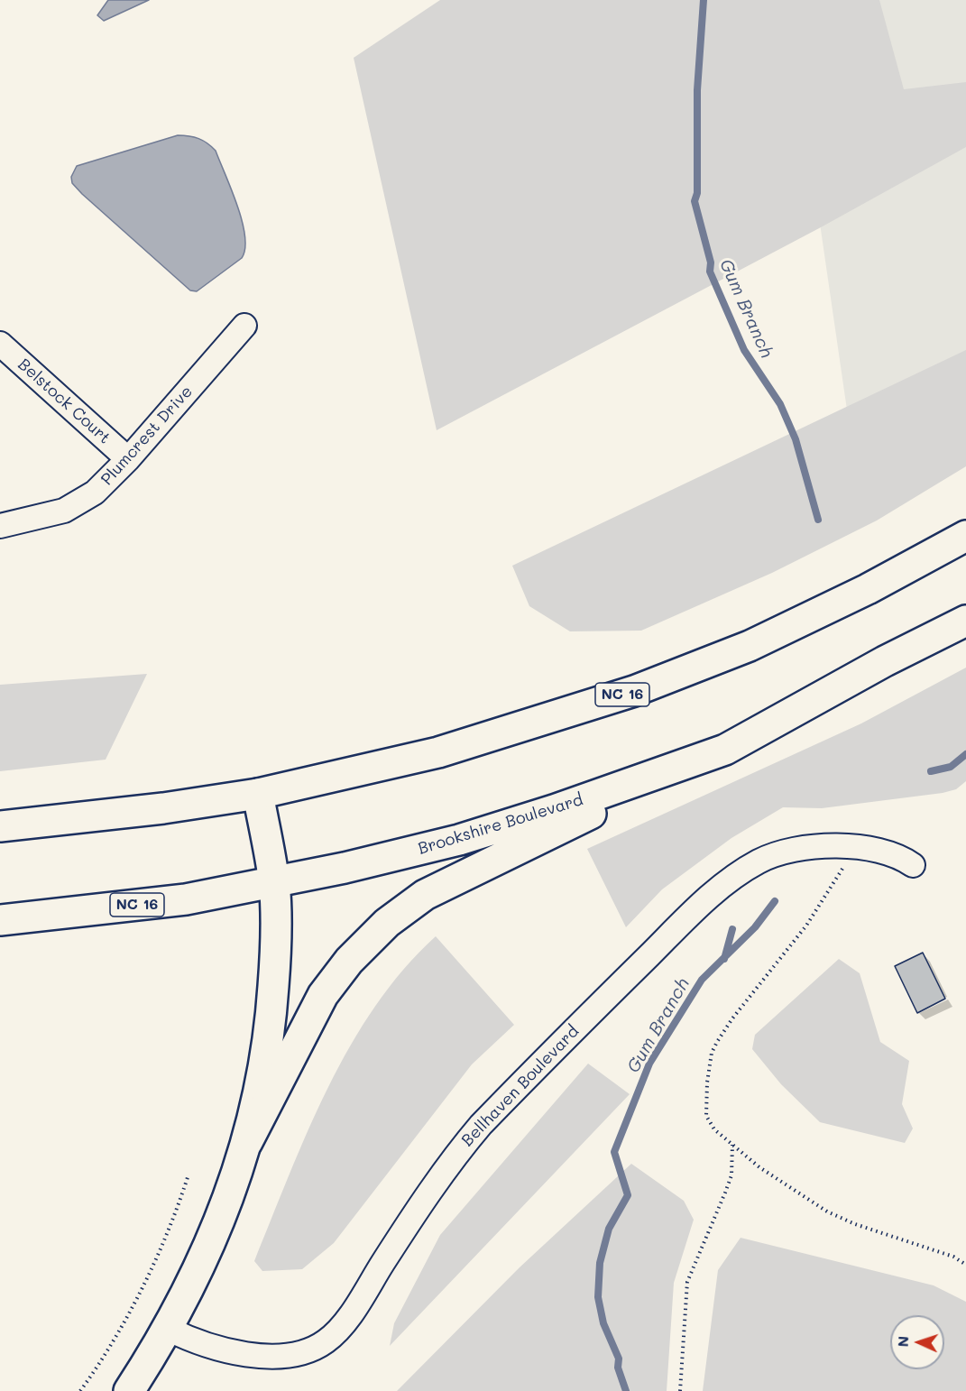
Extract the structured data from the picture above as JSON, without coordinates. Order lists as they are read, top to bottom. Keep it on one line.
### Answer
{"streets":{"main road":["NC 16","Brookshire Boulevard"],"street":["Belstock Court","Plumcrest Drive","Bellhaven Boulevard"]},"crossings":[["Belstock Court","Plumcrest Drive"]],"water":["Gum Branch"],"north":"left"}
